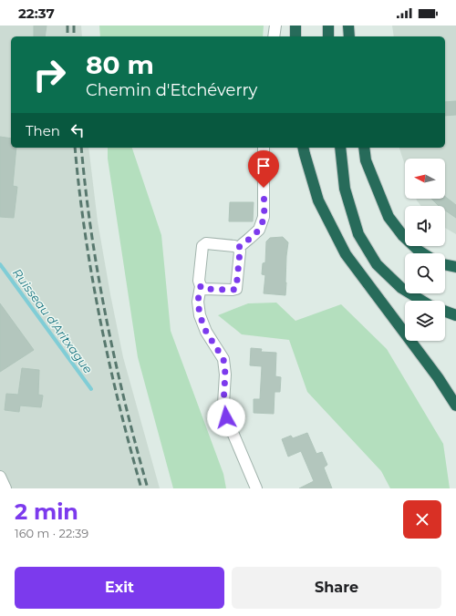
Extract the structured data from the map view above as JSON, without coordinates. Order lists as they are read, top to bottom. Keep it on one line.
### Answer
{"water":["Ruisseau d'Aritxague"],"north":"left","page":{"status":"22:37","turn":["80 m","Chemin d'Etchéverry"],"then":"Then","heading":["2 min","160 m · 22:39"],"buttons":["Exit","Share"]}}
